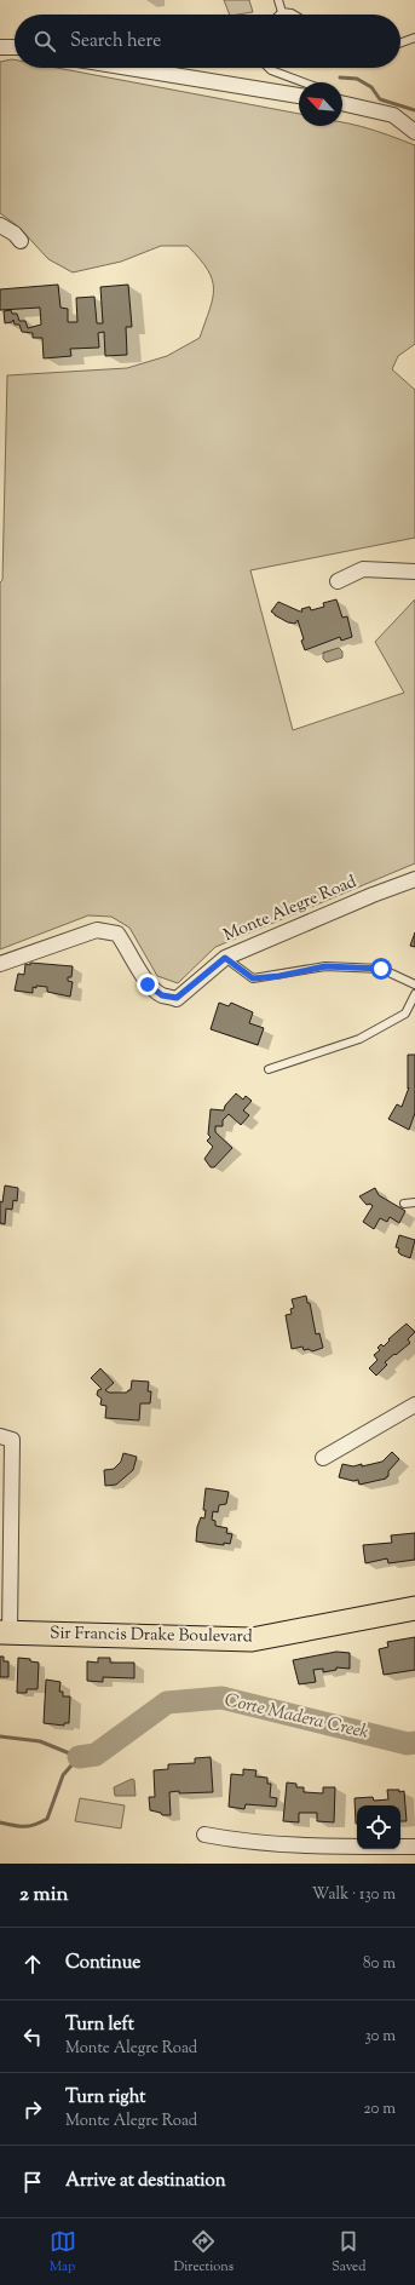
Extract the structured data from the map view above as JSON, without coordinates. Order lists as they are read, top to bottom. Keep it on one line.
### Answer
{"streets":{"main road":["Sir Francis Drake Boulevard"],"street":["Monte Alegre Road"]},"water":["Corte Madera Creek"],"north":"top left","page":{"search":"Search here","heading":["2 min","Walk · 130 m"],"list":[["Continue","80 m"],["Turn left","Monte Alegre Road","30 m"],["Turn right","Monte Alegre Road","20 m"],"Arrive at destination"],"nav":["Map","Directions","Saved"]}}
